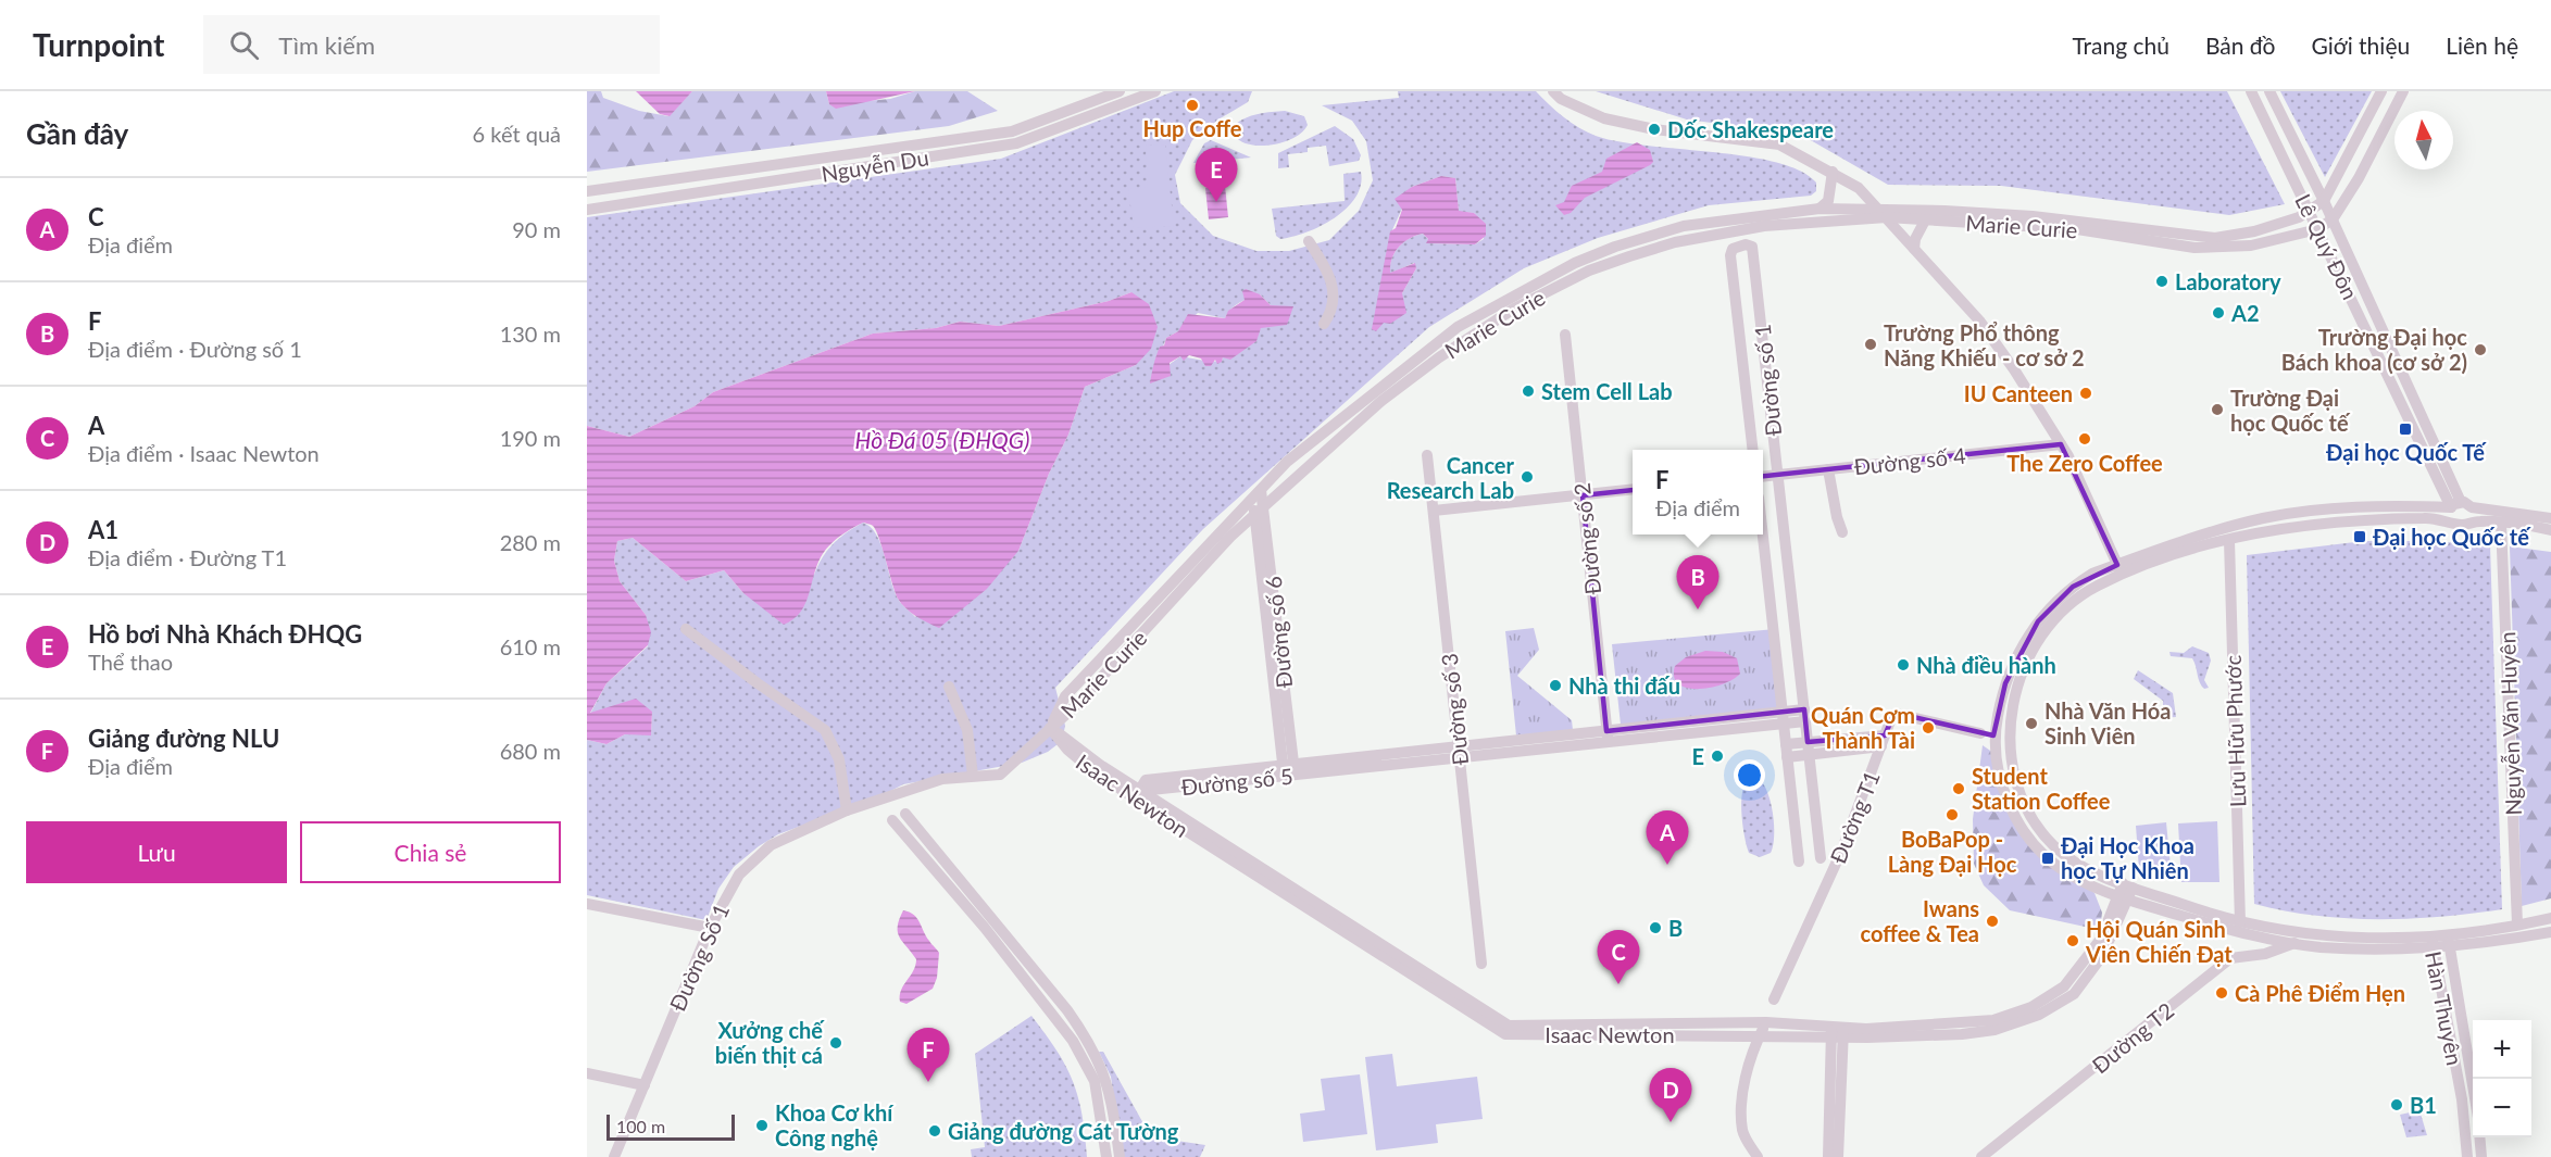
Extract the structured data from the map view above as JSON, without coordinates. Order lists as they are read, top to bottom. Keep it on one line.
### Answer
{"streets":{"street":["Nguyễn Du","Marie Curie","Lê Quý Đôn","Đường số 1","Đường số 4","Đường số 2","Đường số 6","Đường số 3","Nguyễn Văn Huyên","Lưu Hữu Phước","Đường số 5","Isaac Newton","Đường T1","Đường Số 1","Hàn Thuyên","Đường T2"]},"crossings":[["Marie Curie","Lê Quý Đôn"],["Marie Curie","Đường số 6"],["Marie Curie","Isaac Newton"],["Đường số 1","Đường số 4"],["Đường số 1","Đường số 5"],["Đường số 2","Đường số 5"],["Đường số 6","Đường số 5"],["Đường số 3","Đường số 5"]],"water":["Hồ Đá 05 (ĐHQG)"],"places":{"other":["Hup Coffe","Dốc Shakespeare","Laboratory","A2","Trường Phổ thông Năng Khiếu - cơ sở 2","Trường Đại học Bách khoa (cơ sở 2)","Stem Cell Lab","IU Canteen","Trường Đại học Quốc tế","The Zero Coffee","Cancer Research Lab","Nhà điều hành","Nhà thi đấu","Nhà Văn Hóa Sinh Viên","Quán Cơm Thành Tài","E","Student Station Coffee","BoBaPop - Làng Đại Học","Iwans coffee & Tea","B","Hội Quán Sinh Viên Chiến Đạt","Cà Phê Điểm Hẹn","Xưởng chế biến thịt cá","B1","Khoa Cơ khí Công nghệ","Giảng đường Cát Tường"],"transit":["Đại học Quốc Tế","Đại học Quốc tế","Đại Học Khoa học Tự Nhiên"]},"scale_bar":"100 m","north":"top","page":{"header":"Turnpoint","search":"Tìm kiếm","nav":["Trang chủ","Bản đồ","Giới thiệu","Liên hệ"],"heading":["Gần đây","6 kết quả"],"pins":["E","B","A","C","F","D"],"list":[{"mark":"A","name":"C","note":"Địa điểm","value":"90 m"},{"mark":"B","name":"F","note":"Địa điểm · Đường số 1","value":"130 m"},{"mark":"C","name":"A","note":"Địa điểm · Isaac Newton","value":"190 m"},{"mark":"D","name":"A1","note":"Địa điểm · Đường T1","value":"280 m"},{"mark":"E","name":"Hồ bơi Nhà Khách ĐHQG","note":"Thể thao","value":"610 m"},{"mark":"F","name":"Giảng đường NLU","note":"Địa điểm","value":"680 m"}],"popup":["F","Địa điểm"],"buttons":["Lưu","Chia sẻ"],"map_buttons":["+","−"],"scale":"100 m"}}
